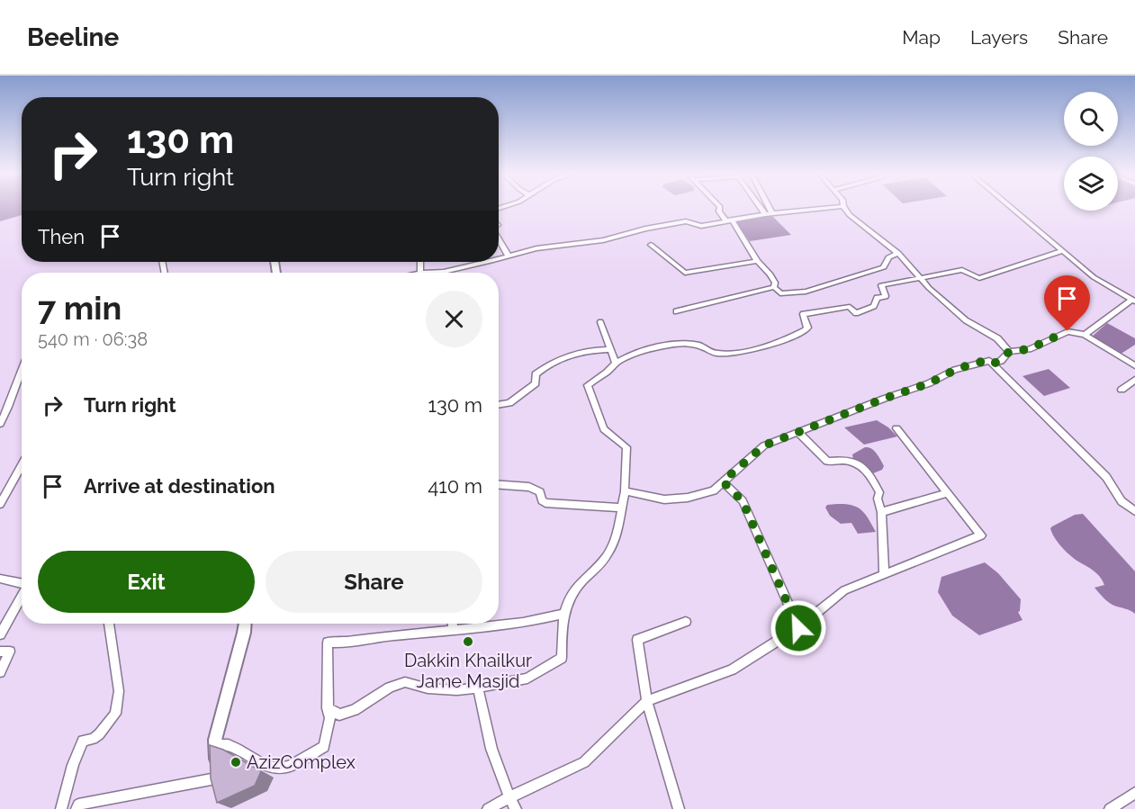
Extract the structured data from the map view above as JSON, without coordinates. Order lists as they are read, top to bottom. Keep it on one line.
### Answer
{"places":["Dakkin Khailkur Jame Masjid","AzizComplex"],"page":{"header":"Beeline","nav":["Map","Layers","Share"],"turn":["130 m","Turn right"],"then":"Then","heading":["7 min","540 m · 06:38"],"list":[{"name":"Turn right","value":"130 m"},{"name":"Arrive at destination","value":"410 m"}],"buttons":["Exit","Share"]}}
